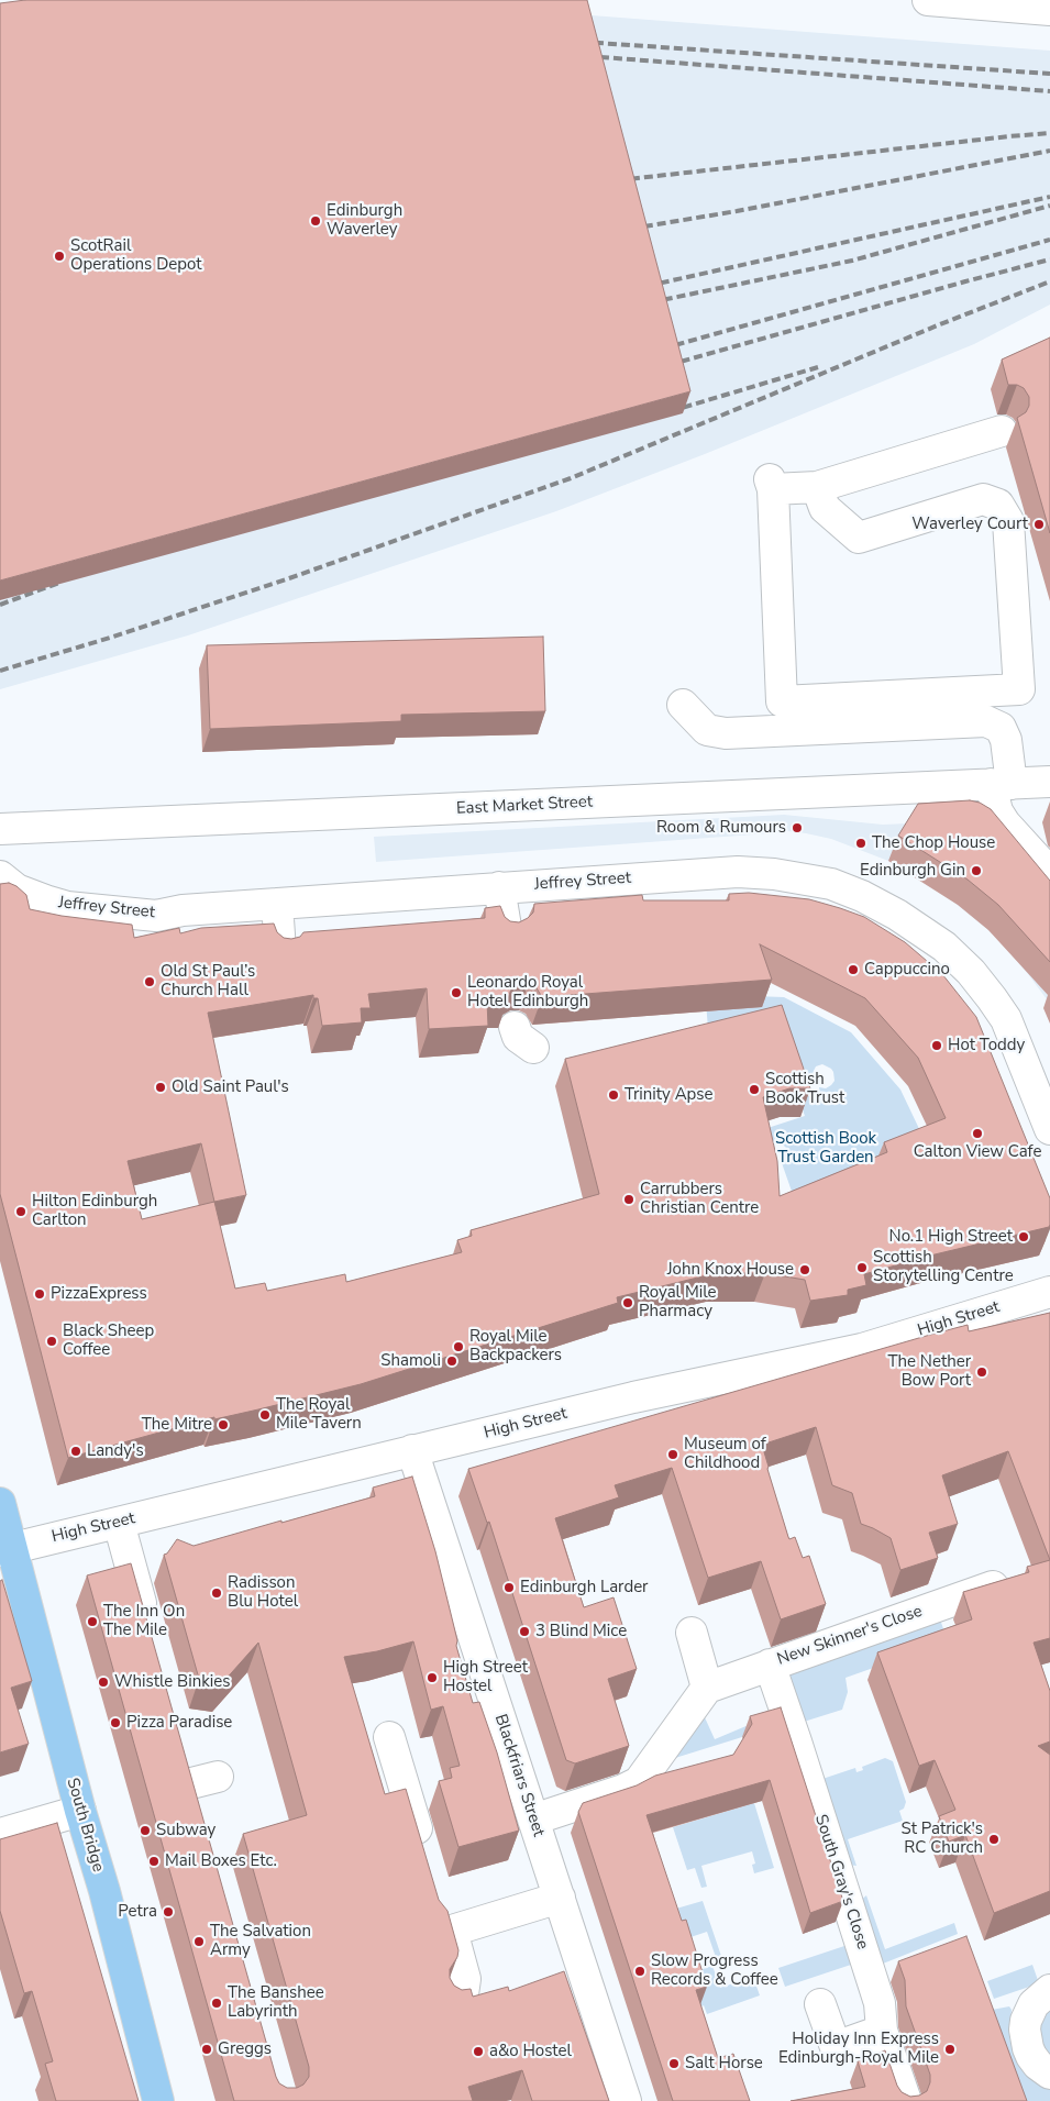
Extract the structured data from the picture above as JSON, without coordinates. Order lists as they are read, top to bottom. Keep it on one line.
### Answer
{"streets":{"main road":["South Bridge"],"street":["East Market Street","Jeffrey Street","High Street","New Skinner's Close","Blackfriars Street","South Gray's Close"]},"crossings":[["High Street","Blackfriars Street"],["High Street","South Bridge"],["New Skinner's Close","South Gray's Close"]],"parks":["Scottish Book Trust Garden"],"places":["Edinburgh Waverley","ScotRail Operations Depot","Waverley Court","Room & Rumours","The Chop House","Edinburgh Gin","Cappuccino","Old St Paul’s Church Hall","Leonardo Royal Hotel Edinburgh","Hot Toddy","Old Saint Paul's","Scottish Book Trust","Trinity Apse","Calton View Cafe","Carrubbers Christian Centre","Hilton Edinburgh Carlton","No.1 High Street","Scottish Storytelling Centre","John Knox House","PizzaExpress","Royal Mile Pharmacy","Black Sheep Coffee","Royal Mile Backpackers","Shamoli","The Nether Bow Port","The Royal Mile Tavern","The Mitre","Landy's","Museum of Childhood","Edinburgh Larder","Radisson Blu Hotel","The Inn On The Mile","3 Blind Mice","High Street Hostel","Whistle Binkies","Pizza Paradise","Subway","St Patrick's RC Church","Mail Boxes Etc.","Petra","The Salvation Army","Slow Progress Records & Coffee","The Banshee Labyrinth","Greggs","Holiday Inn Express Edinburgh-Royal Mile","a&o Hostel","Salt Horse"]}
